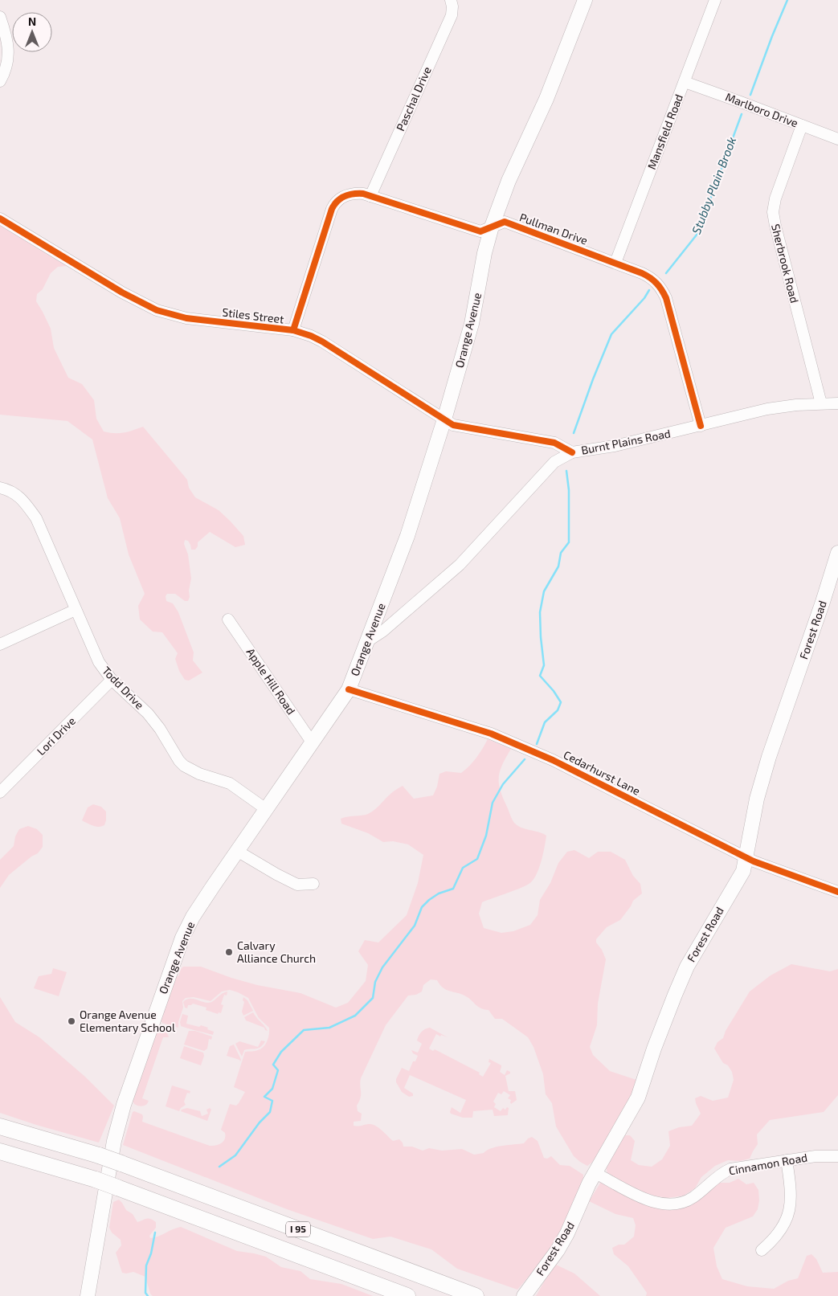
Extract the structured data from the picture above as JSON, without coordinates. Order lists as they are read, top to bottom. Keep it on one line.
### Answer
{"streets":{"highway":["I 95"],"main road":["Orange Avenue","Forest Road"],"street":["Paschal Drive","Marlboro Drive","Mansfield Road","Pullman Drive","Sherbrook Road","Stiles Street","Burnt Plains Road","Apple Hill Road","Todd Drive","Lori Drive","Cedarhurst Lane","Cinnamon Road"]},"crossings":[["Paschal Drive","Pullman Drive"],["Marlboro Drive","Mansfield Road"],["Marlboro Drive","Sherbrook Road"],["Mansfield Road","Pullman Drive"],["Pullman Drive","Stiles Street"],["Pullman Drive","Orange Avenue"],["Pullman Drive","Burnt Plains Road"],["Sherbrook Road","Burnt Plains Road"],["Stiles Street","Orange Avenue"],["Stiles Street","Burnt Plains Road"],["Orange Avenue","Burnt Plains Road"],["Orange Avenue","Apple Hill Road"],["Orange Avenue","Todd Drive"],["Orange Avenue","Cedarhurst Lane"],["Forest Road","Cedarhurst Lane"],["Forest Road","Cinnamon Road"],["Todd Drive","Lori Drive"]],"water":["Stubby Plain Brook"],"places":["Calvary Alliance Church","Orange Avenue Elementary School"],"north":"top"}
